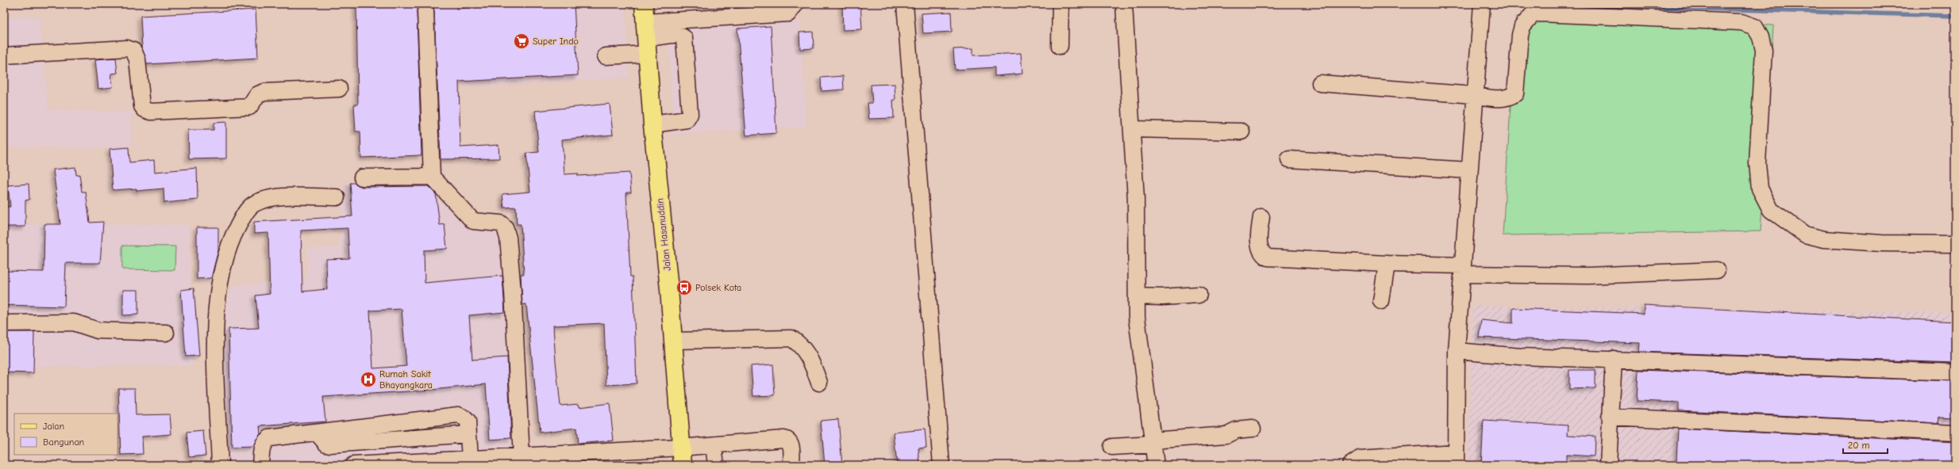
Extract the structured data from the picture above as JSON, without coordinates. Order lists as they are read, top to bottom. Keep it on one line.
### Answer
{"streets":{"main road":["Jalan Hasanuddin"]},"places":{"supermarket":["Super Indo"],"bus stop":["Polsek Kota"],"hospital":["Rumah Sakit Bhayangkara"]},"legend":["Jalan","Bangunan"],"scale_bar":"20 m"}
